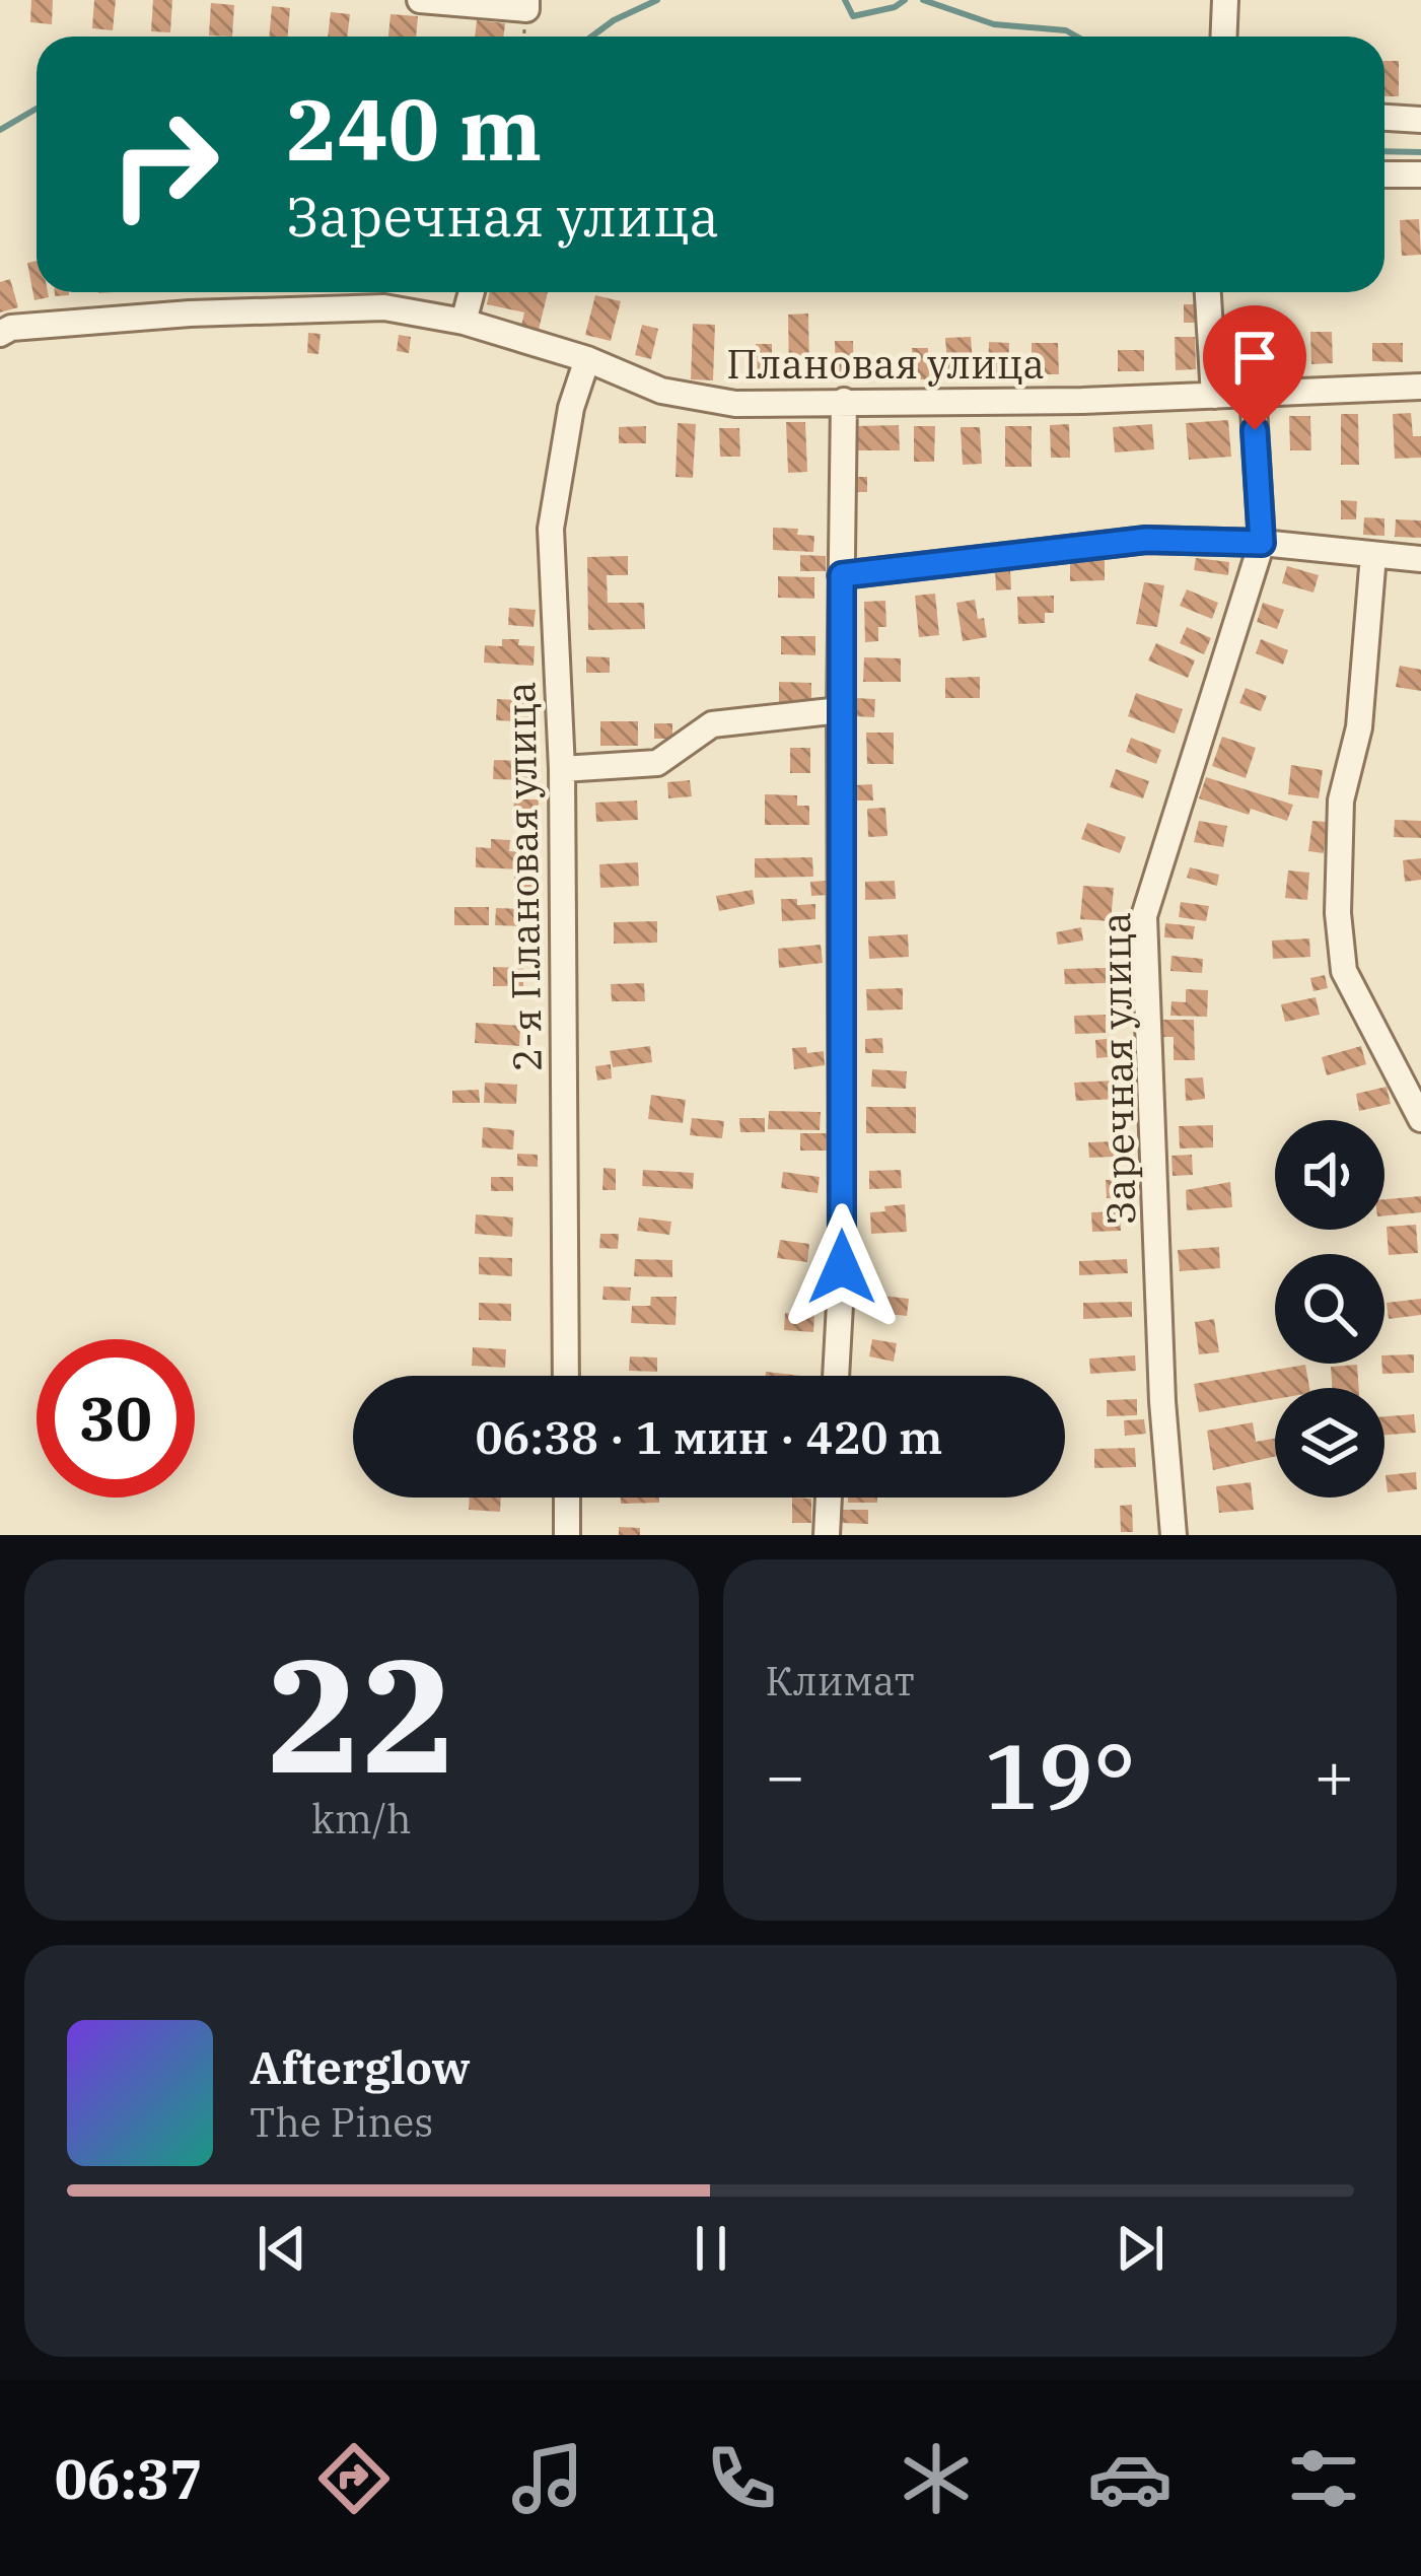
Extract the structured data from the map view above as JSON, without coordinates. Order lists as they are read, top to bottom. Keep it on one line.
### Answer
{"streets":{"street":["Плановая улица","2-я Плановая улица","Заречная улица"]},"crossings":[["Плановая улица","2-я Плановая улица"],["Плановая улица","Заречная улица"]],"page":{"turn":["240 m","Заречная улица"],"limit":"30","trip":"06:38 · 1 мин · 420 m","tile":[["22","km/h"],"Климат"],"heat":["−","19°","+"],"song":["Afterglow","The Pines"],"tabs":"06:37"}}
